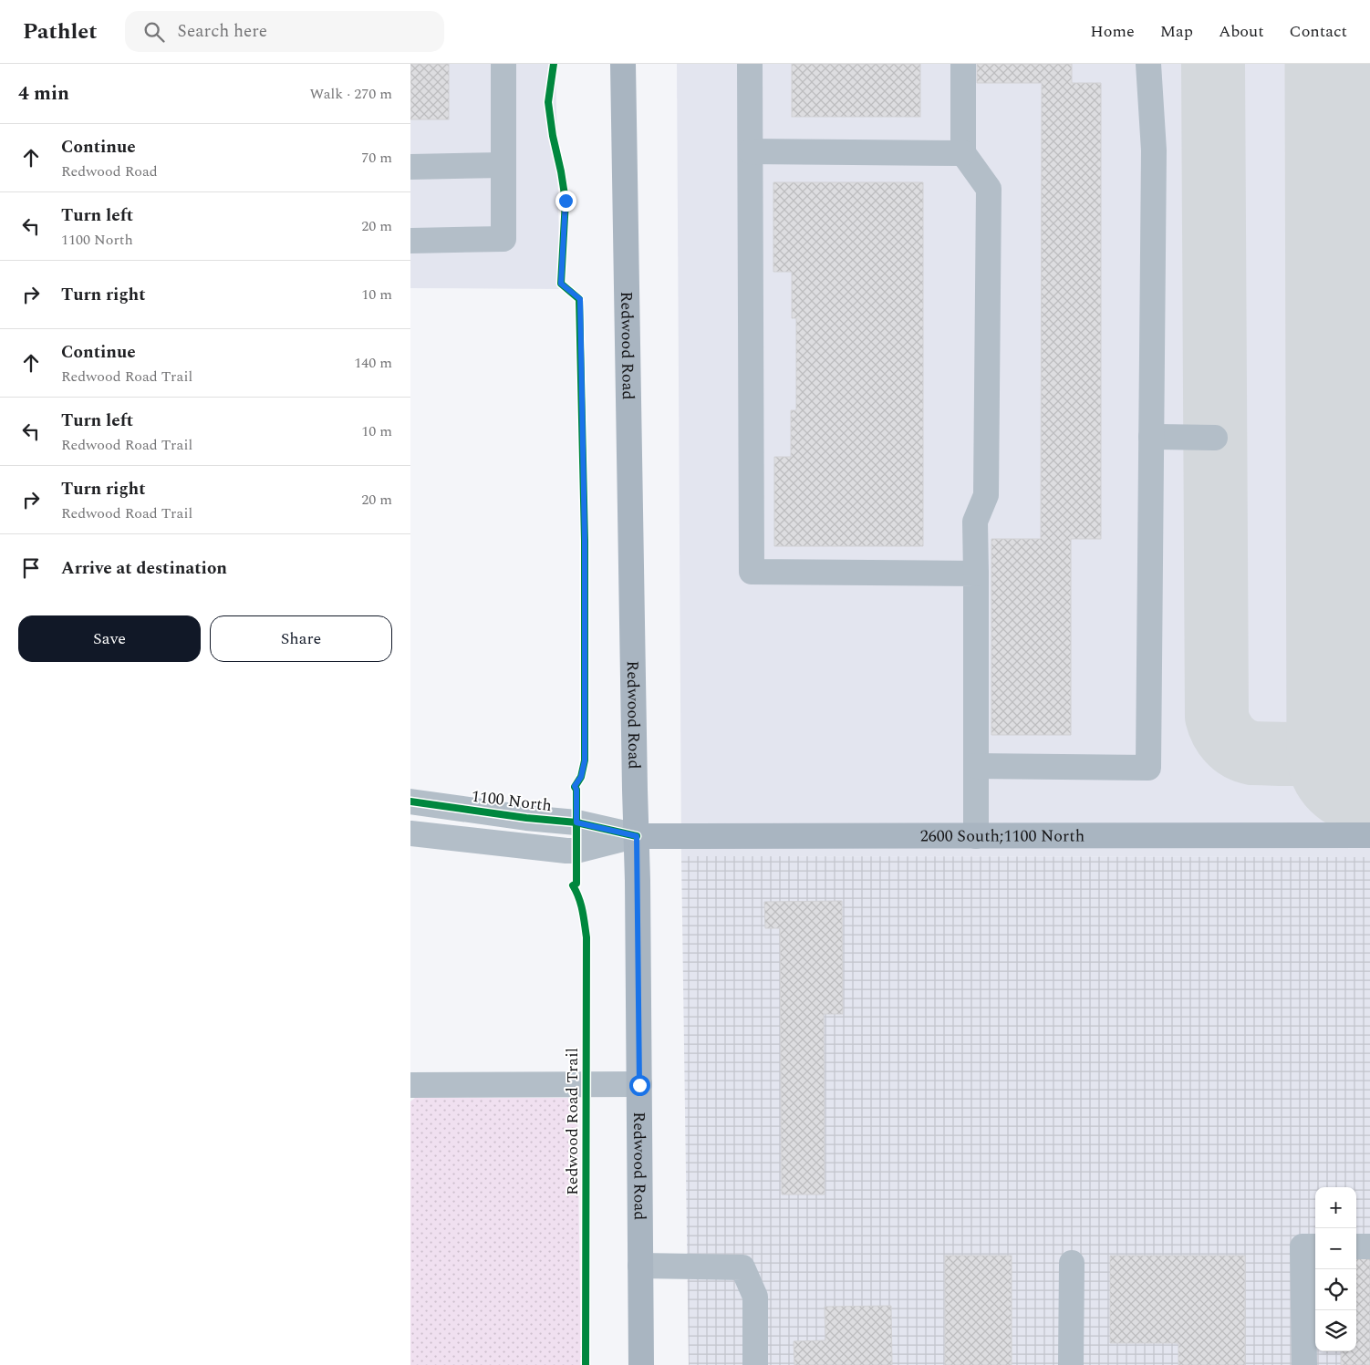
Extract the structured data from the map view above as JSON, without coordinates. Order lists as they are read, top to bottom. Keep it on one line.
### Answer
{"streets":{"main road":["Redwood Road","2600 South;1100 North"],"street":["1100 North"],"cycle path":["Redwood Road Trail"]},"crossings":[["Redwood Road","1100 North"],["Redwood Road","2600 South;1100 North"],["1100 North","2600 South;1100 North"]],"page":{"header":"Pathlet","search":"Search here","nav":["Home","Map","About","Contact"],"heading":["4 min","Walk · 270 m"],"list":[["Continue","Redwood Road","70 m"],["Turn left","1100 North","20 m"],["Turn right","10 m"],["Continue","Redwood Road Trail","140 m"],["Turn left","Redwood Road Trail","10 m"],["Turn right","Redwood Road Trail","20 m"],"Arrive at destination"],"buttons":["Save","Share"],"map_buttons":["+","−"]}}
